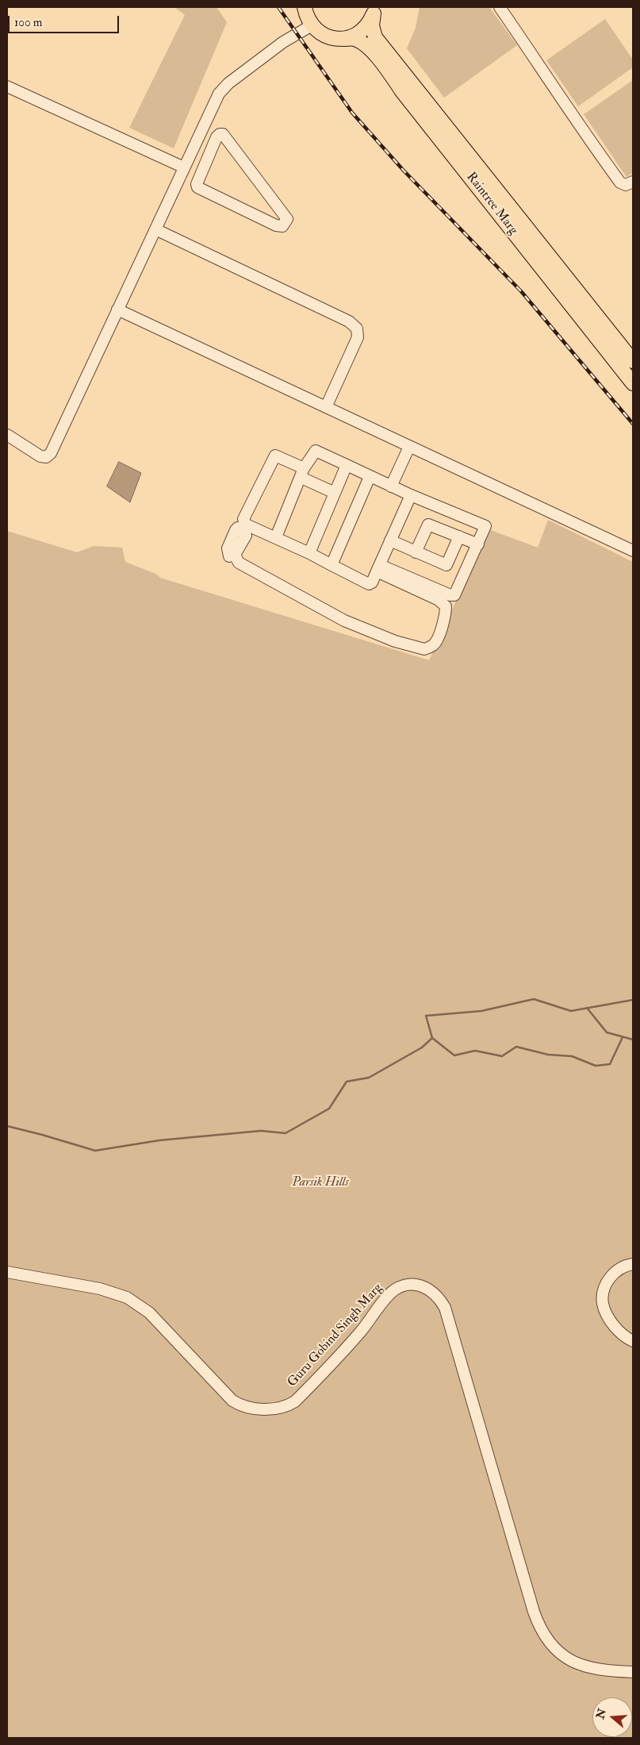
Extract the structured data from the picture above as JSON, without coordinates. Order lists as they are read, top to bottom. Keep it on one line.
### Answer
{"streets":{"main road":["Raintree Marg"],"street":["Guru Gobind Singh Marg"]},"parks":["Parsik Hills"],"scale_bar":"100 m","north":"left"}
